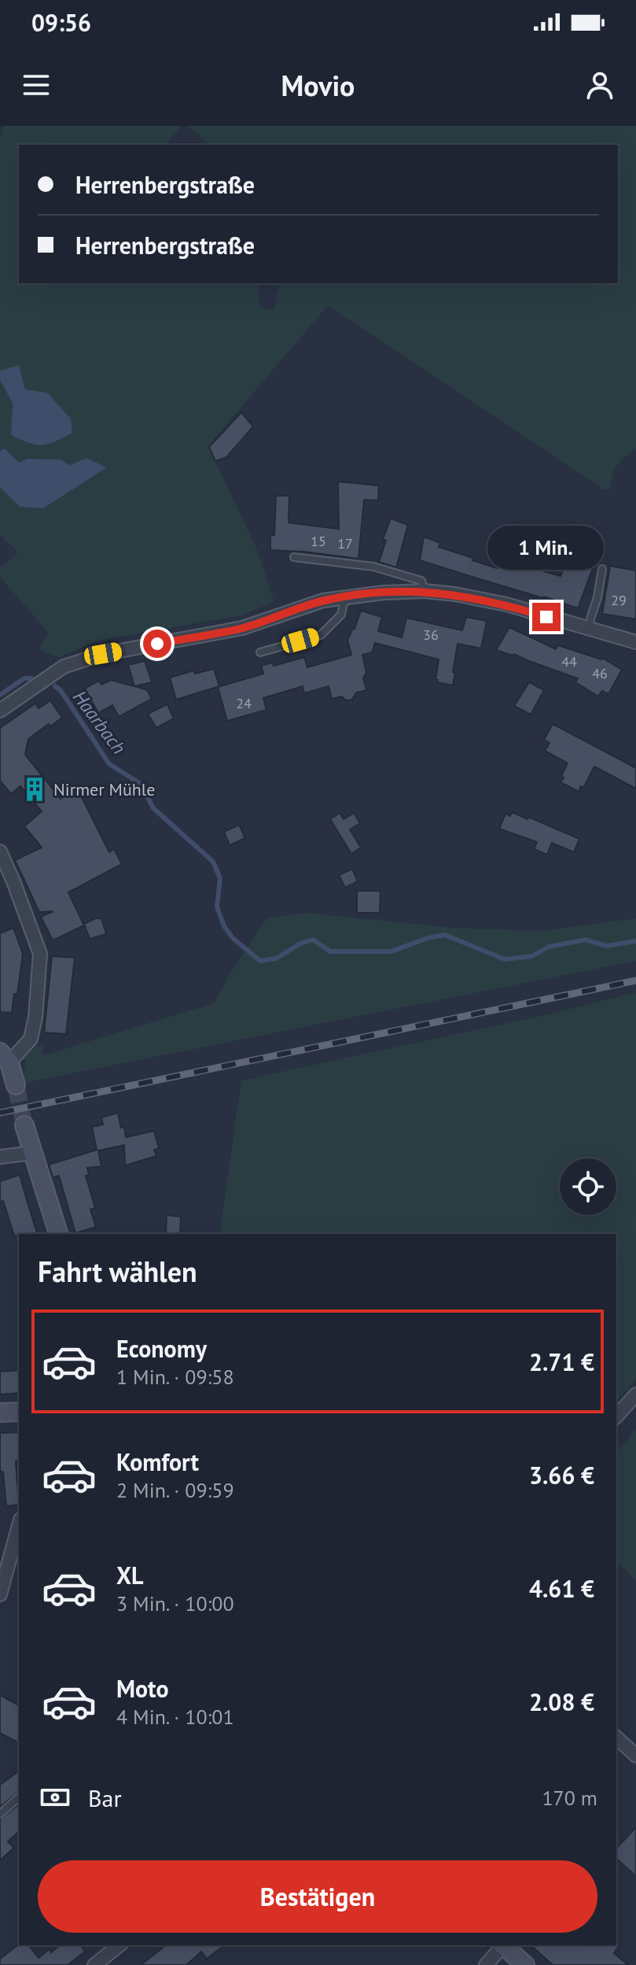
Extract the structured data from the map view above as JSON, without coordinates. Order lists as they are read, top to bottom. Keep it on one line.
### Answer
{"water":["Haarbach"],"places":{"building":["Nirmer Mühle"]},"house_numbers":["15","17","29","36","44","46","24"],"page":{"status":"09:56","header":"Movio","banner":["Herrenbergstraße","Herrenbergstraße"],"bubble":"1 Min.","heading":"Fahrt wählen","list":[{"name":"Economy","note":"1 Min. · 09:58","value":"2.71 €"},{"name":"Komfort","note":"2 Min. · 09:59","value":"3.66 €"},{"name":"XL","note":"3 Min. · 10:00","value":"4.61 €"},{"name":"Moto","note":"4 Min. · 10:01","value":"2.08 €"}],"pay":["Bar","170 m"],"buttons":"Bestätigen"}}
